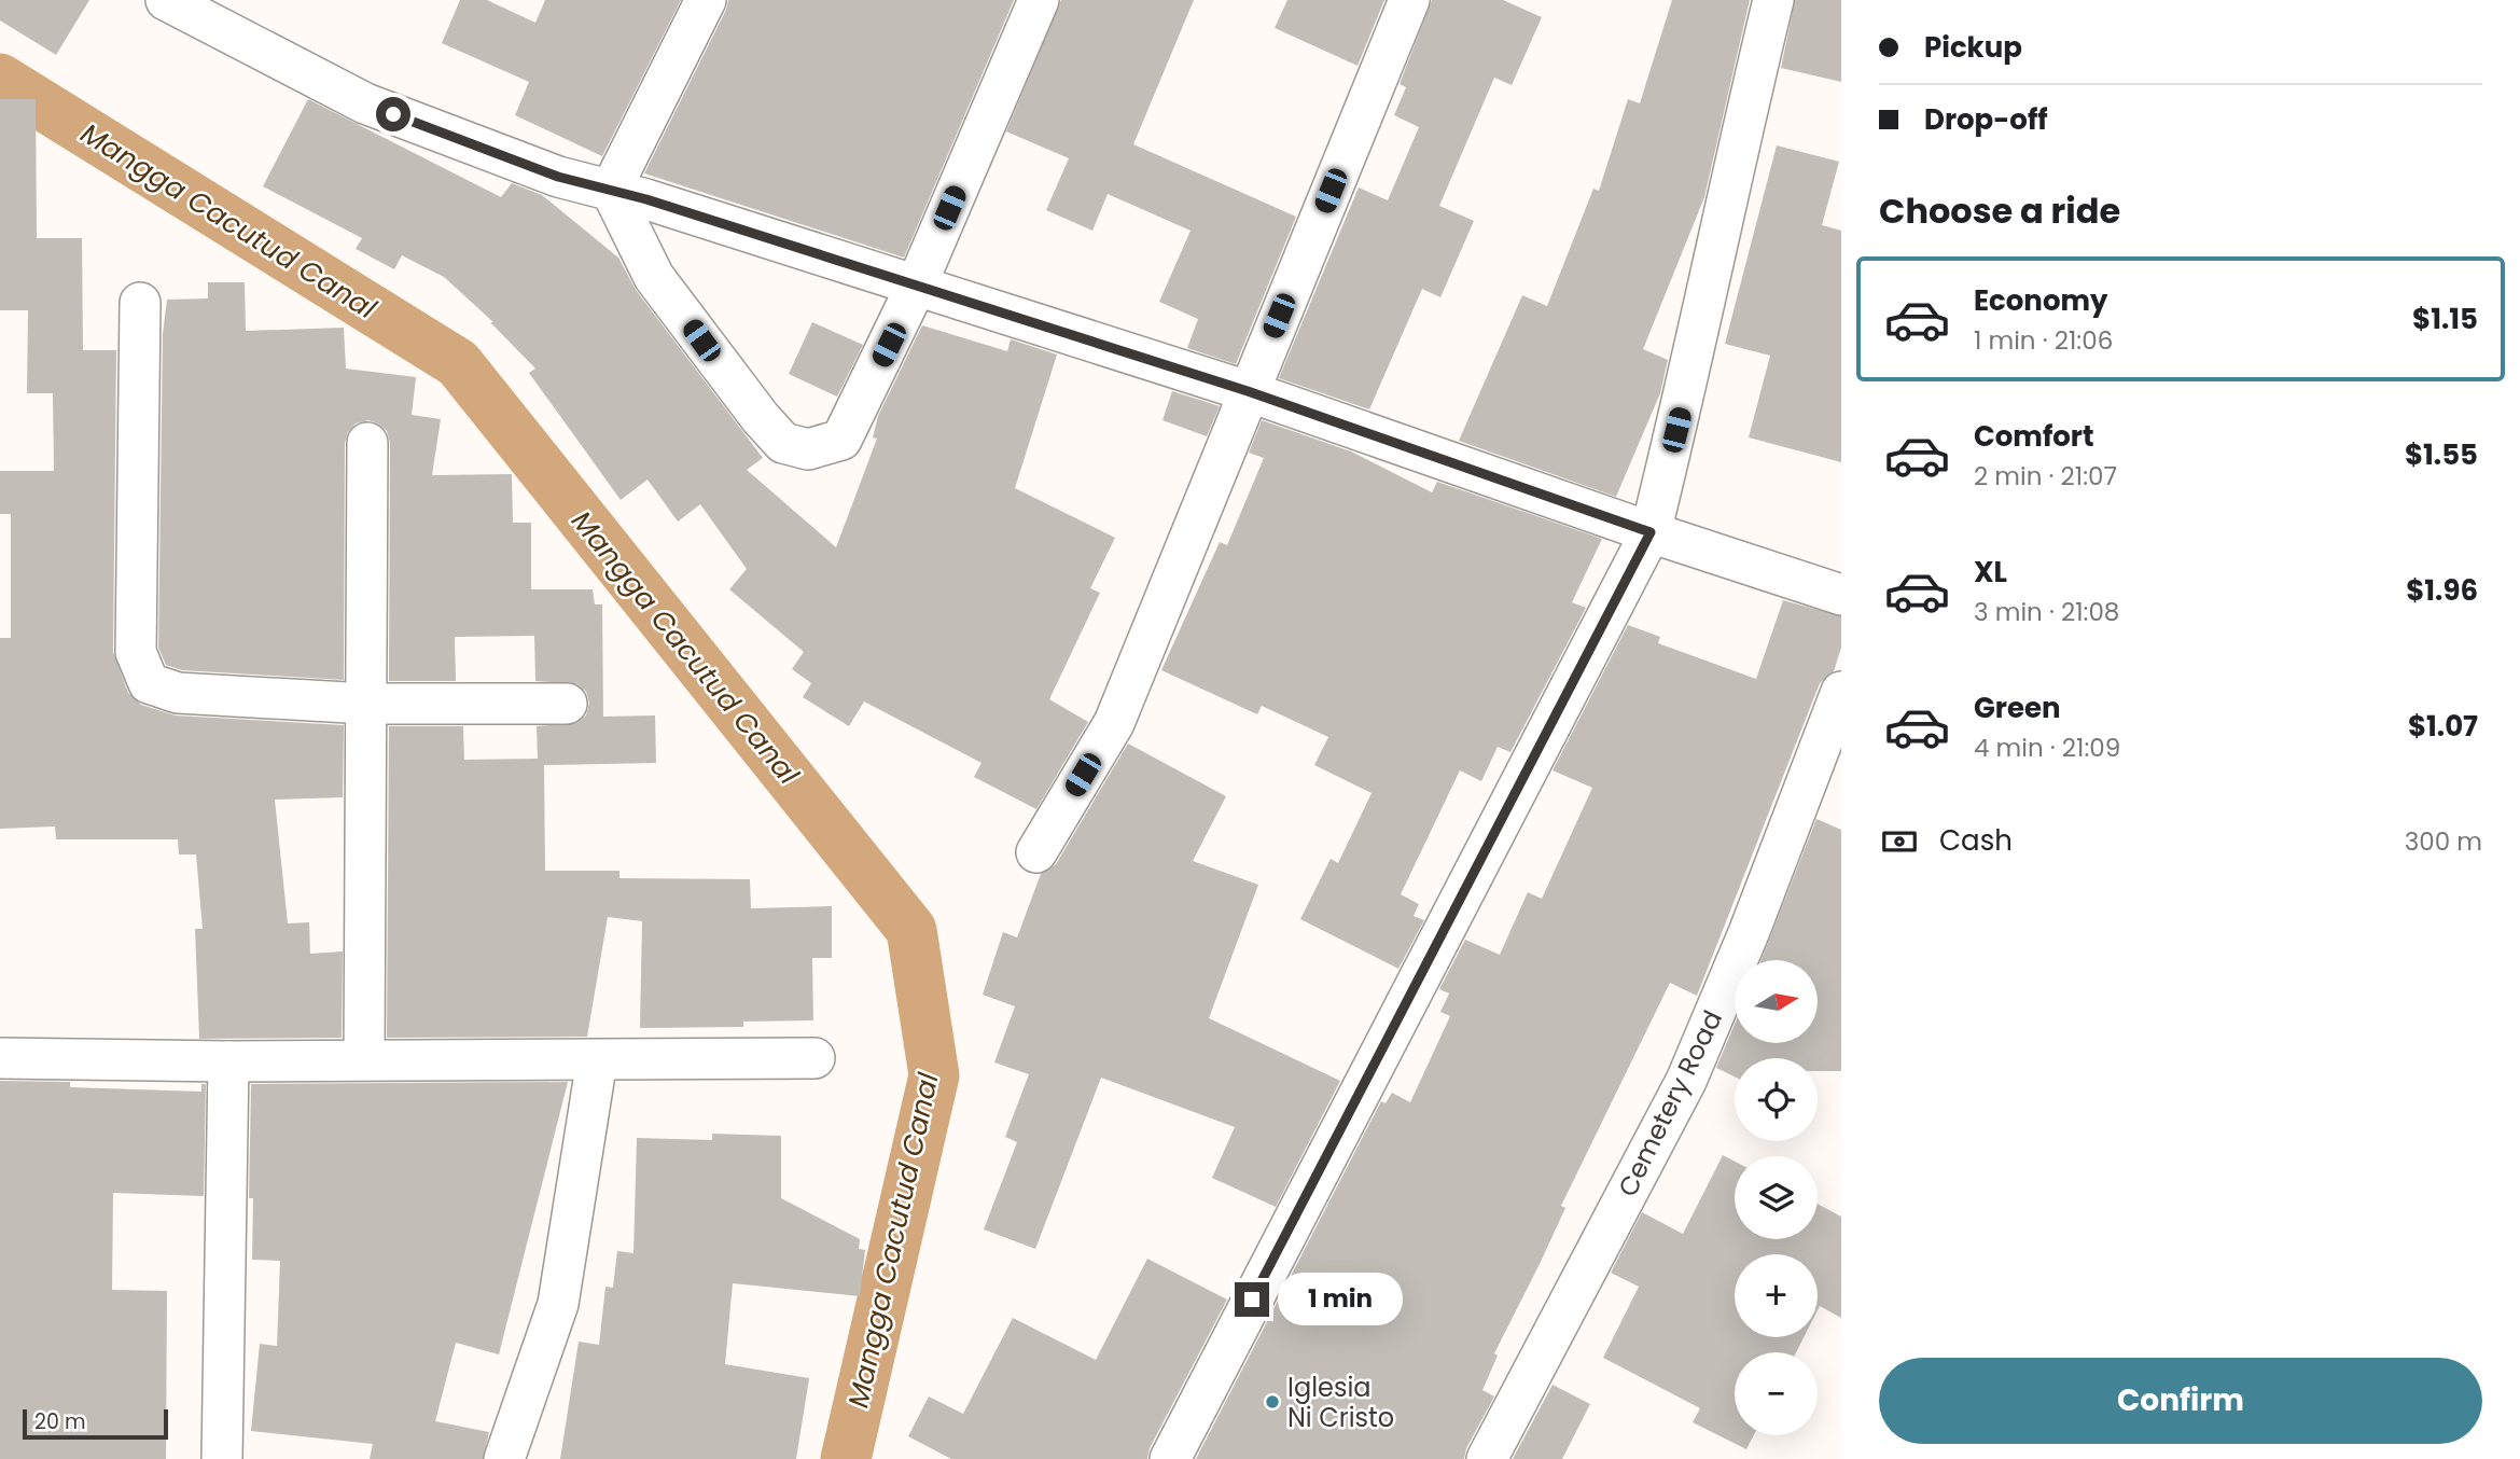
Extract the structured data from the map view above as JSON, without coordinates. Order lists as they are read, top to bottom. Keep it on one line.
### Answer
{"streets":{"street":["Cemetery Road"]},"water":["Mangga Cacutud Canal"],"places":["Iglesia Ni Cristo"],"scale_bar":"20 m","north":"right","page":{"banner":["Pickup","Drop-off"],"heading":"Choose a ride","list":[{"name":"Economy","note":"1 min · 21:06","value":"$1.15"},{"name":"Comfort","note":"2 min · 21:07","value":"$1.55"},{"name":"XL","note":"3 min · 21:08","value":"$1.96"},{"name":"Green","note":"4 min · 21:09","value":"$1.07"}],"pay":["Cash","300 m"],"map_buttons":["+","−"],"bubble":"1 min","buttons":"Confirm","scale":"20 m"}}
